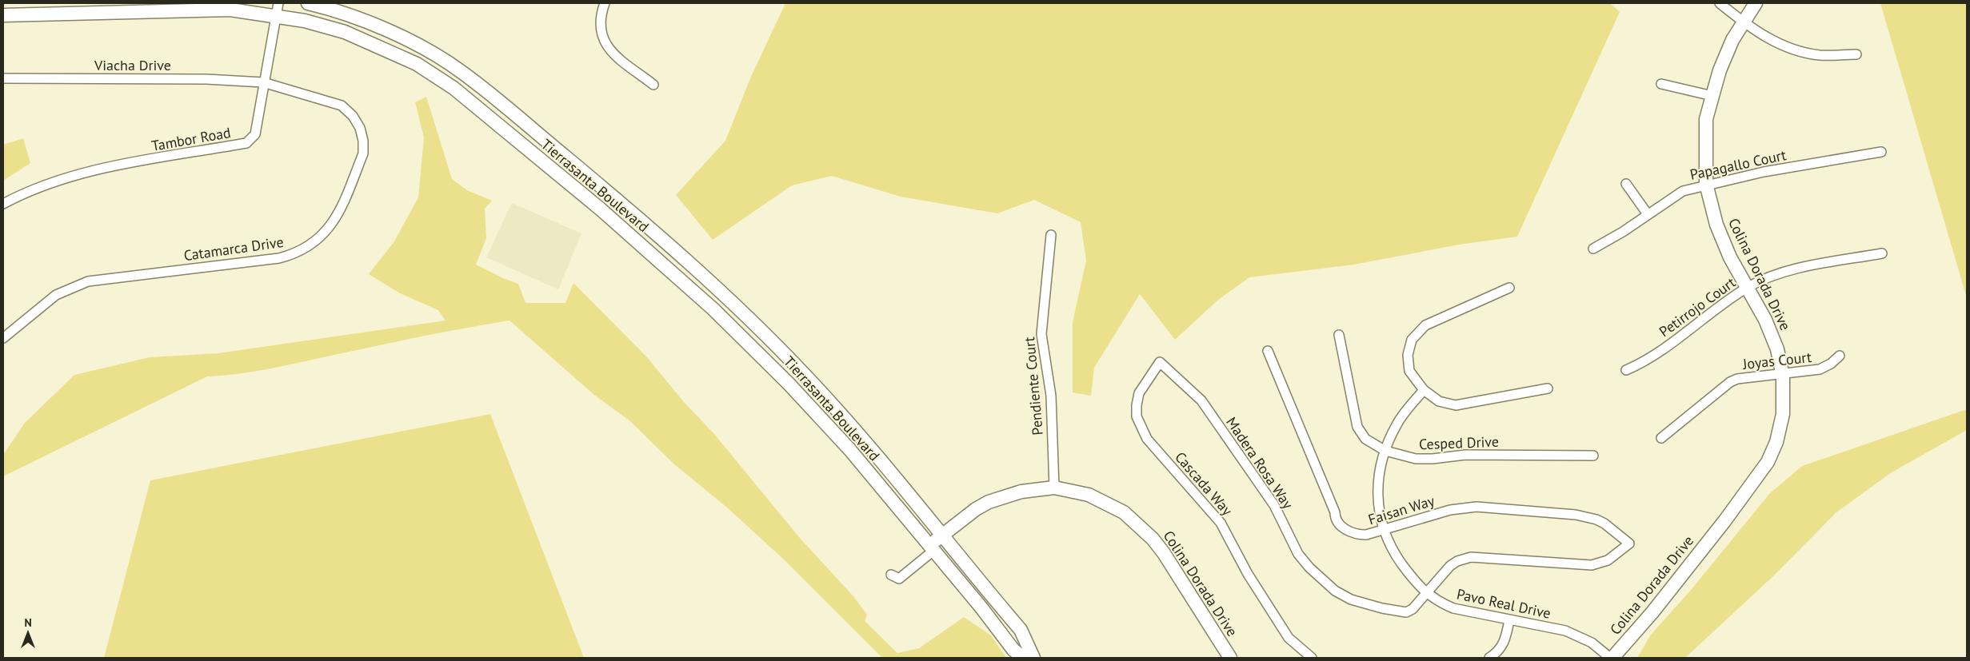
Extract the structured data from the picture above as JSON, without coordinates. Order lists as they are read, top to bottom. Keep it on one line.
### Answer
{"streets":{"main road":["Tierrasanta Boulevard","Colina Dorada Drive"],"street":["Viacha Drive","Tambor Road","Papagallo Court","Catamarca Drive","Petirrojo Court","Joyas Court","Pendiente Court","Cesped Drive","Madera Rosa Way","Cascada Way","Faisan Way","Pavo Real Drive"]},"crossings":[["Viacha Drive","Tambor Road"],["Viacha Drive","Catamarca Drive"],["Tambor Road","Tierrasanta Boulevard"],["Tambor Road","Catamarca Drive"],["Papagallo Court","Colina Dorada Drive"],["Tierrasanta Boulevard","Colina Dorada Drive"],["Colina Dorada Drive","Petirrojo Court"],["Colina Dorada Drive","Joyas Court"],["Colina Dorada Drive","Pendiente Court"],["Colina Dorada Drive","Pavo Real Drive"],["Cesped Drive","Pavo Real Drive"],["Madera Rosa Way","Cascada Way"],["Madera Rosa Way","Faisan Way"],["Madera Rosa Way","Pavo Real Drive"],["Faisan Way","Pavo Real Drive"]],"north":"top"}
